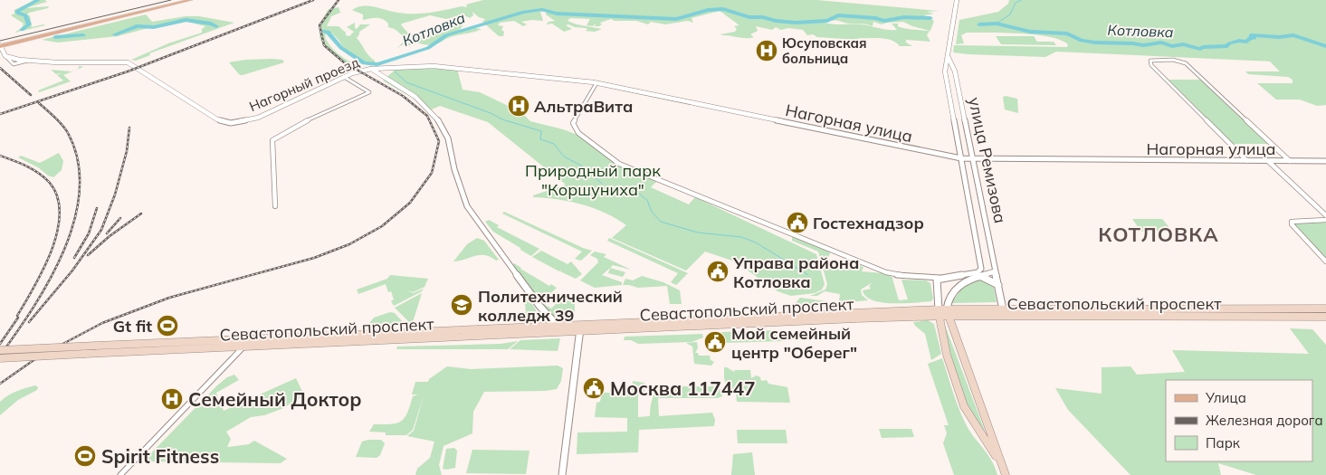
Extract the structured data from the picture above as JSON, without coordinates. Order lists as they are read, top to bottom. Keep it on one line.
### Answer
{"streets":{"main road":["Севастопольский проспект"],"street":["Нагорный проезд","Нагорная улица","улица Ремизова"]},"crossings":[["Нагорный проезд","Нагорная улица"],["Нагорная улица","улица Ремизова"],["улица Ремизова","Севастопольский проспект"]],"districts":["КОТЛОВКА"],"water":["Котловка"],"parks":["Природный парк \"Коршуниха\""],"places":{"hospital":["Юсуповская больница","АльтраВита","Семейный Доктор"],"public building":["Гостехнадзор","Управа района Котловка","Мой семейный центр \"Оберег\"","Москва 117447"],"school or university":["Политехнический колледж 39"],"sports":["Gt fit","Spirit Fitness"]},"legend":["Улица","Железная дорога","Парк"]}
